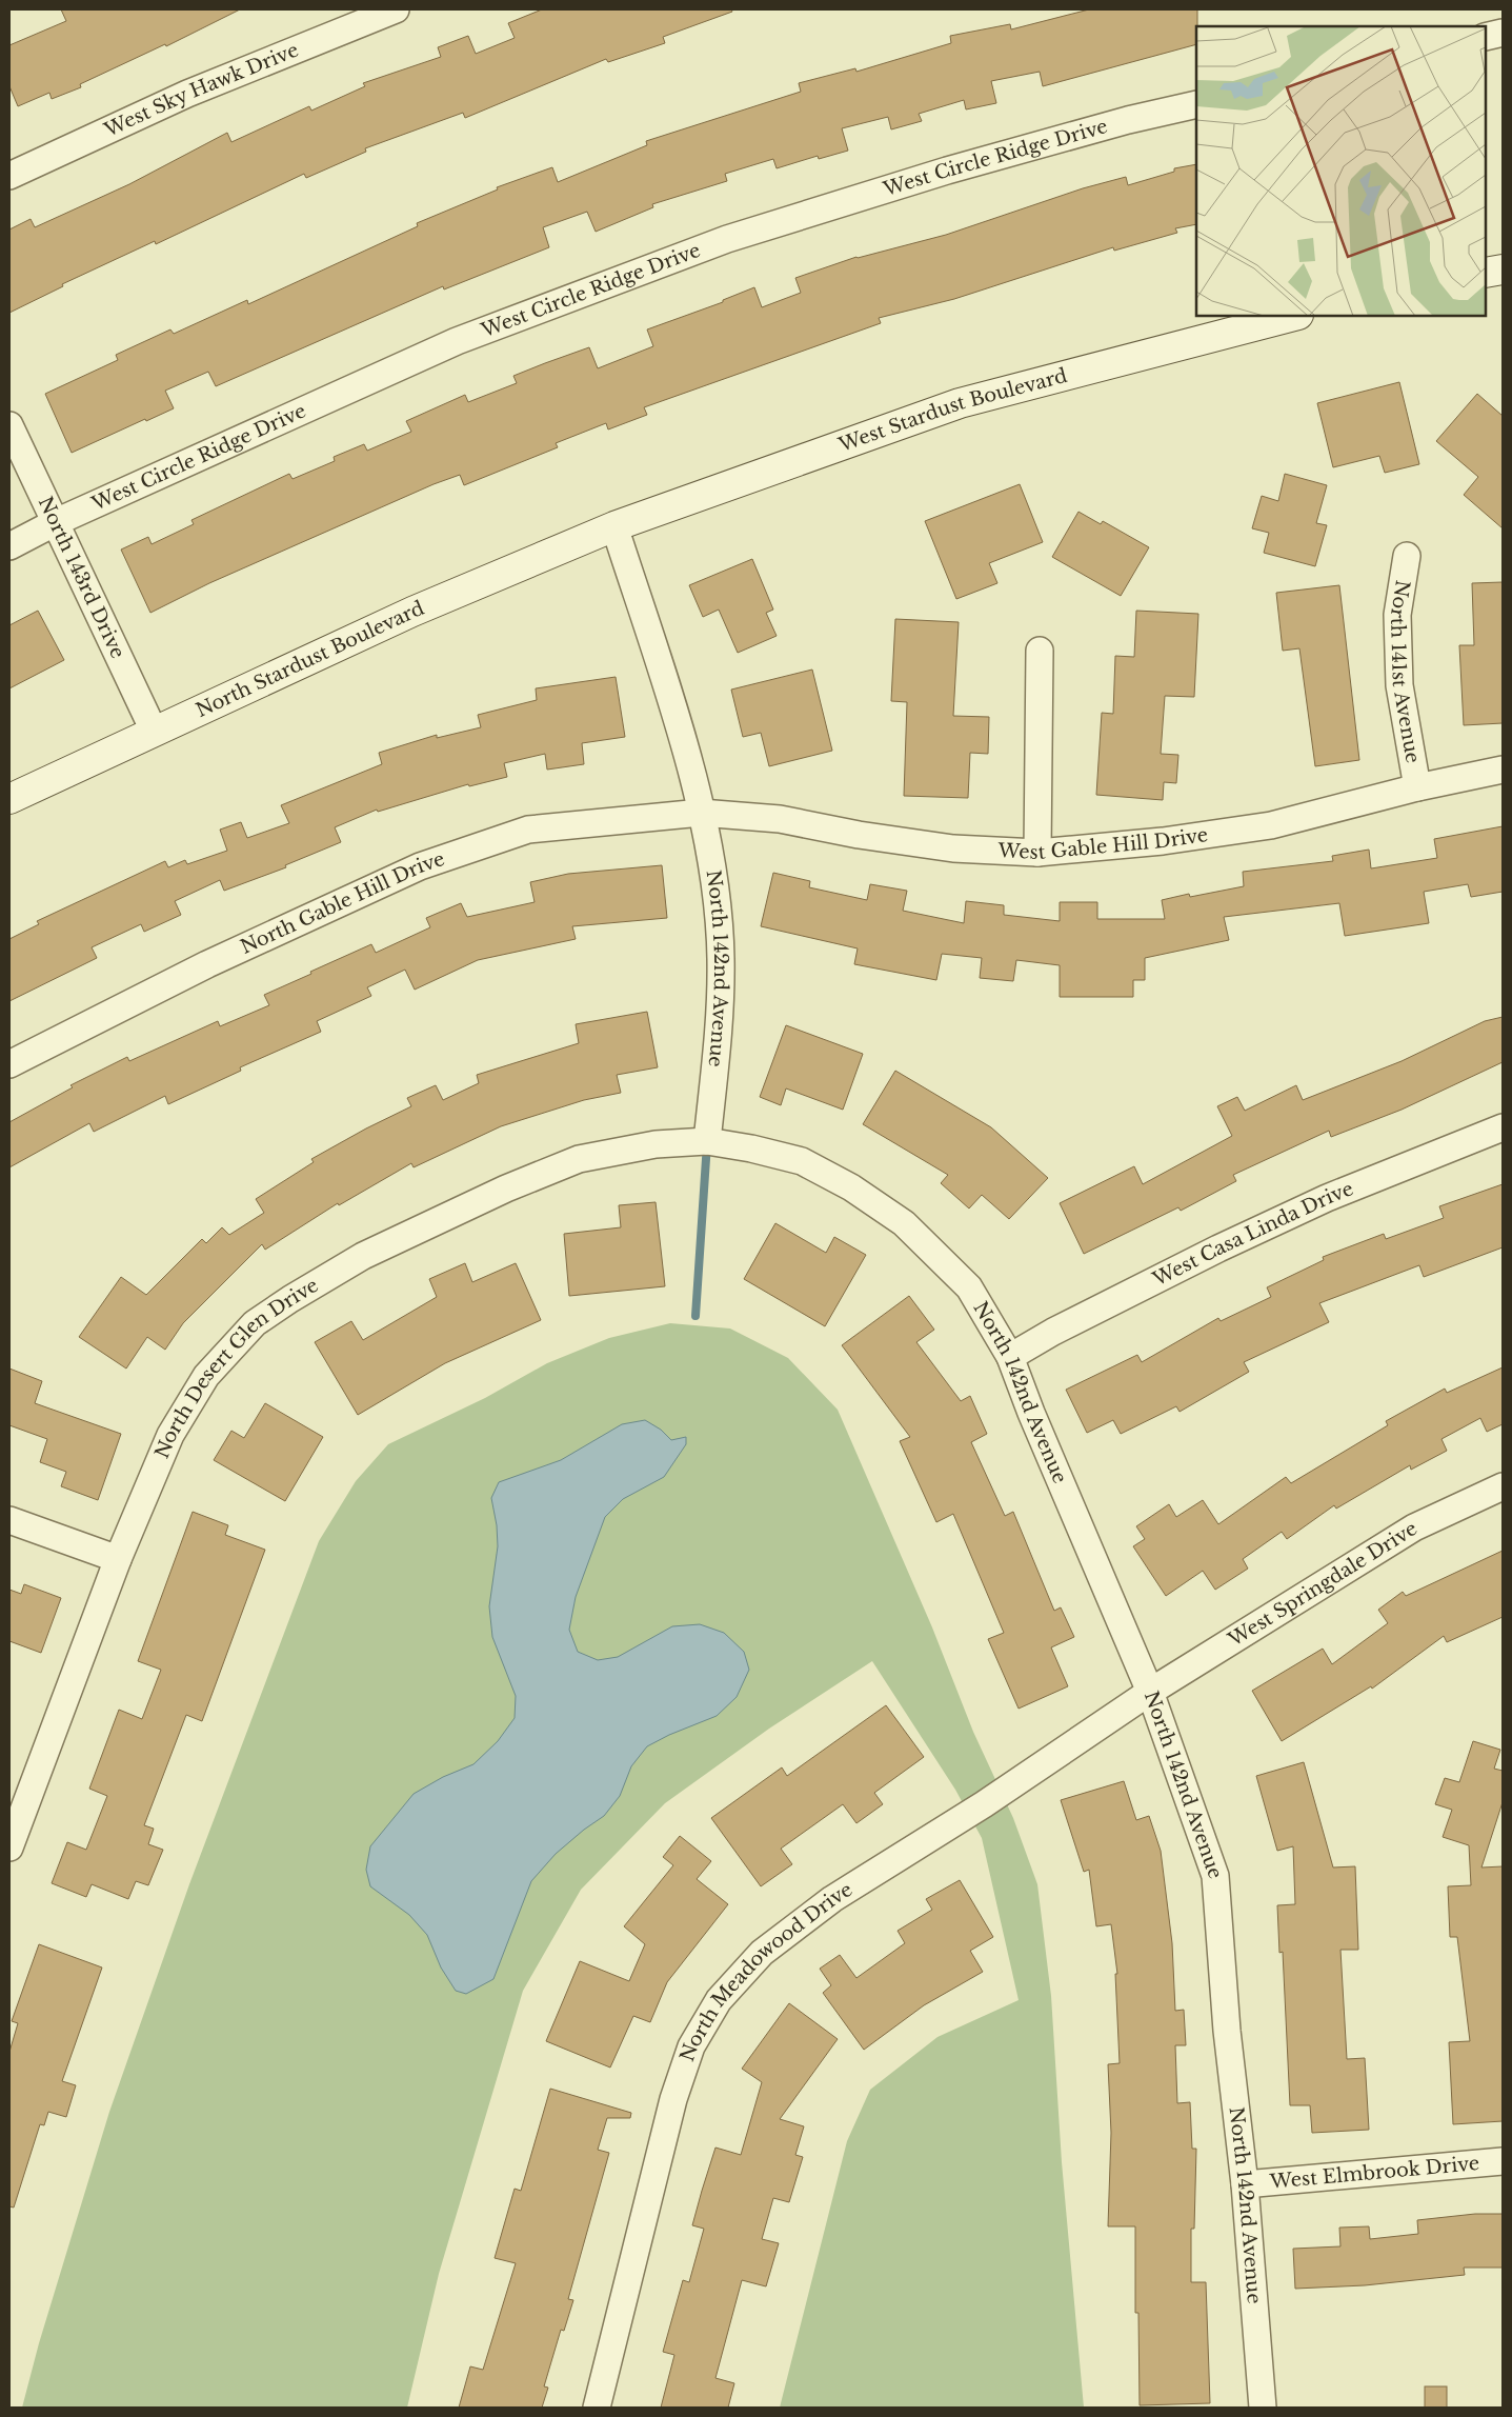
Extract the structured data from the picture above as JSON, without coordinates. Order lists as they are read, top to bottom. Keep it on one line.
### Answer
{"streets":{"street":["West Sky Hawk Drive","West Circle Ridge Drive","West Stardust Boulevard","North 143rd Drive","North Stardust Boulevard","North 141st Avenue","West Gable Hill Drive","North Gable Hill Drive","North 142nd Avenue","West Casa Linda Drive","North Desert Glen Drive","West Springdale Drive","North Meadowood Drive","West Elmbrook Drive"]},"crossings":[["West Circle Ridge Drive","North 143rd Drive"],["West Stardust Boulevard","North Stardust Boulevard"],["West Stardust Boulevard","North 142nd Avenue"],["North 143rd Drive","North Stardust Boulevard"],["North Stardust Boulevard","North 142nd Avenue"],["North 141st Avenue","West Gable Hill Drive"],["West Gable Hill Drive","North Gable Hill Drive"],["West Gable Hill Drive","North 142nd Avenue"],["North Gable Hill Drive","North 142nd Avenue"],["North 142nd Avenue","West Casa Linda Drive"],["North 142nd Avenue","North Desert Glen Drive"],["North 142nd Avenue","West Springdale Drive"],["North 142nd Avenue","North Meadowood Drive"],["North 142nd Avenue","West Elmbrook Drive"],["West Springdale Drive","North Meadowood Drive"]]}
